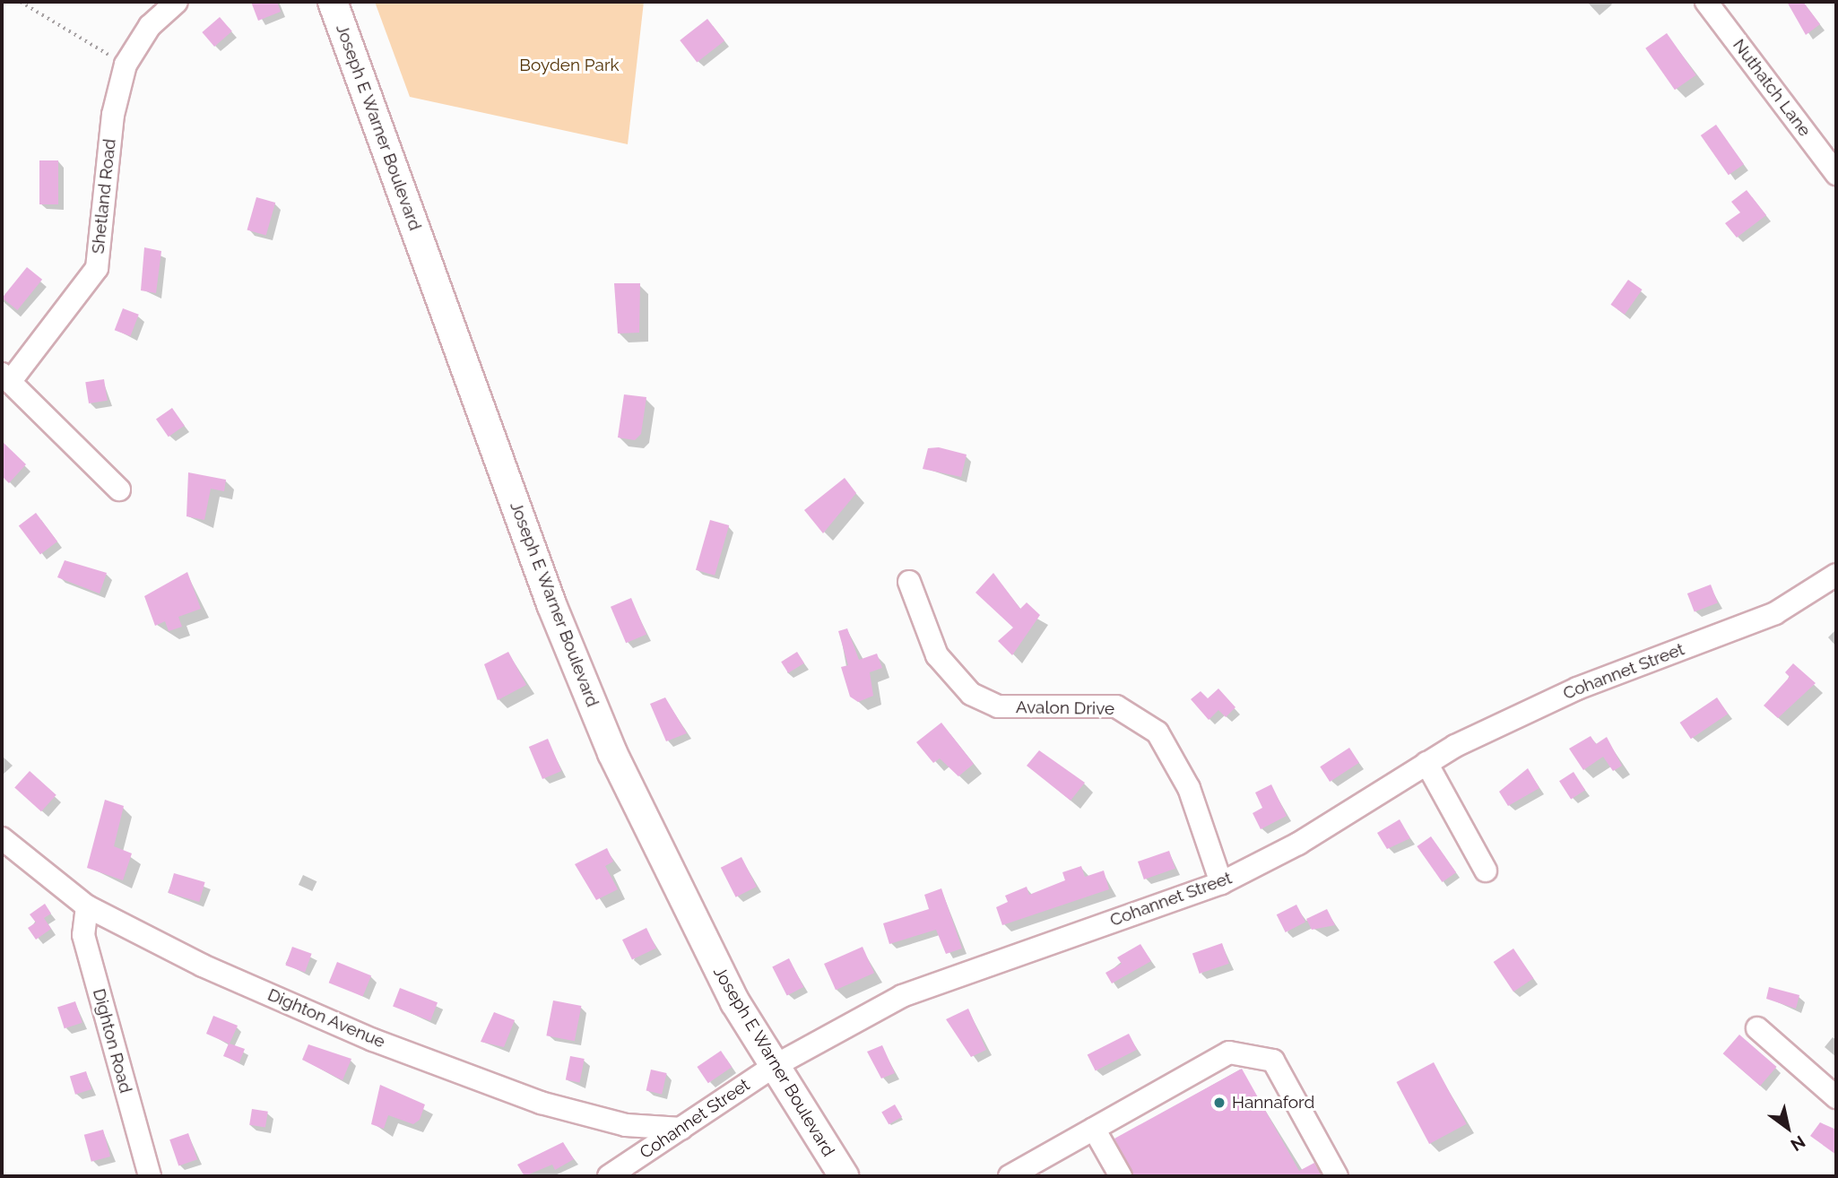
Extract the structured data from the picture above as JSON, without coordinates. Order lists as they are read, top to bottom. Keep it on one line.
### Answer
{"streets":{"main road":["Joseph E Warner Boulevard"],"street":["Nuthatch Lane","Shetland Road","Cohannet Street","Avalon Drive","Dighton Avenue","Dighton Road"]},"crossings":[["Joseph E Warner Boulevard","Cohannet Street"],["Cohannet Street","Avalon Drive"],["Cohannet Street","Dighton Avenue"],["Dighton Avenue","Dighton Road"]],"parks":["Boyden Park"],"places":["Hannaford"],"north":"bottom right"}
